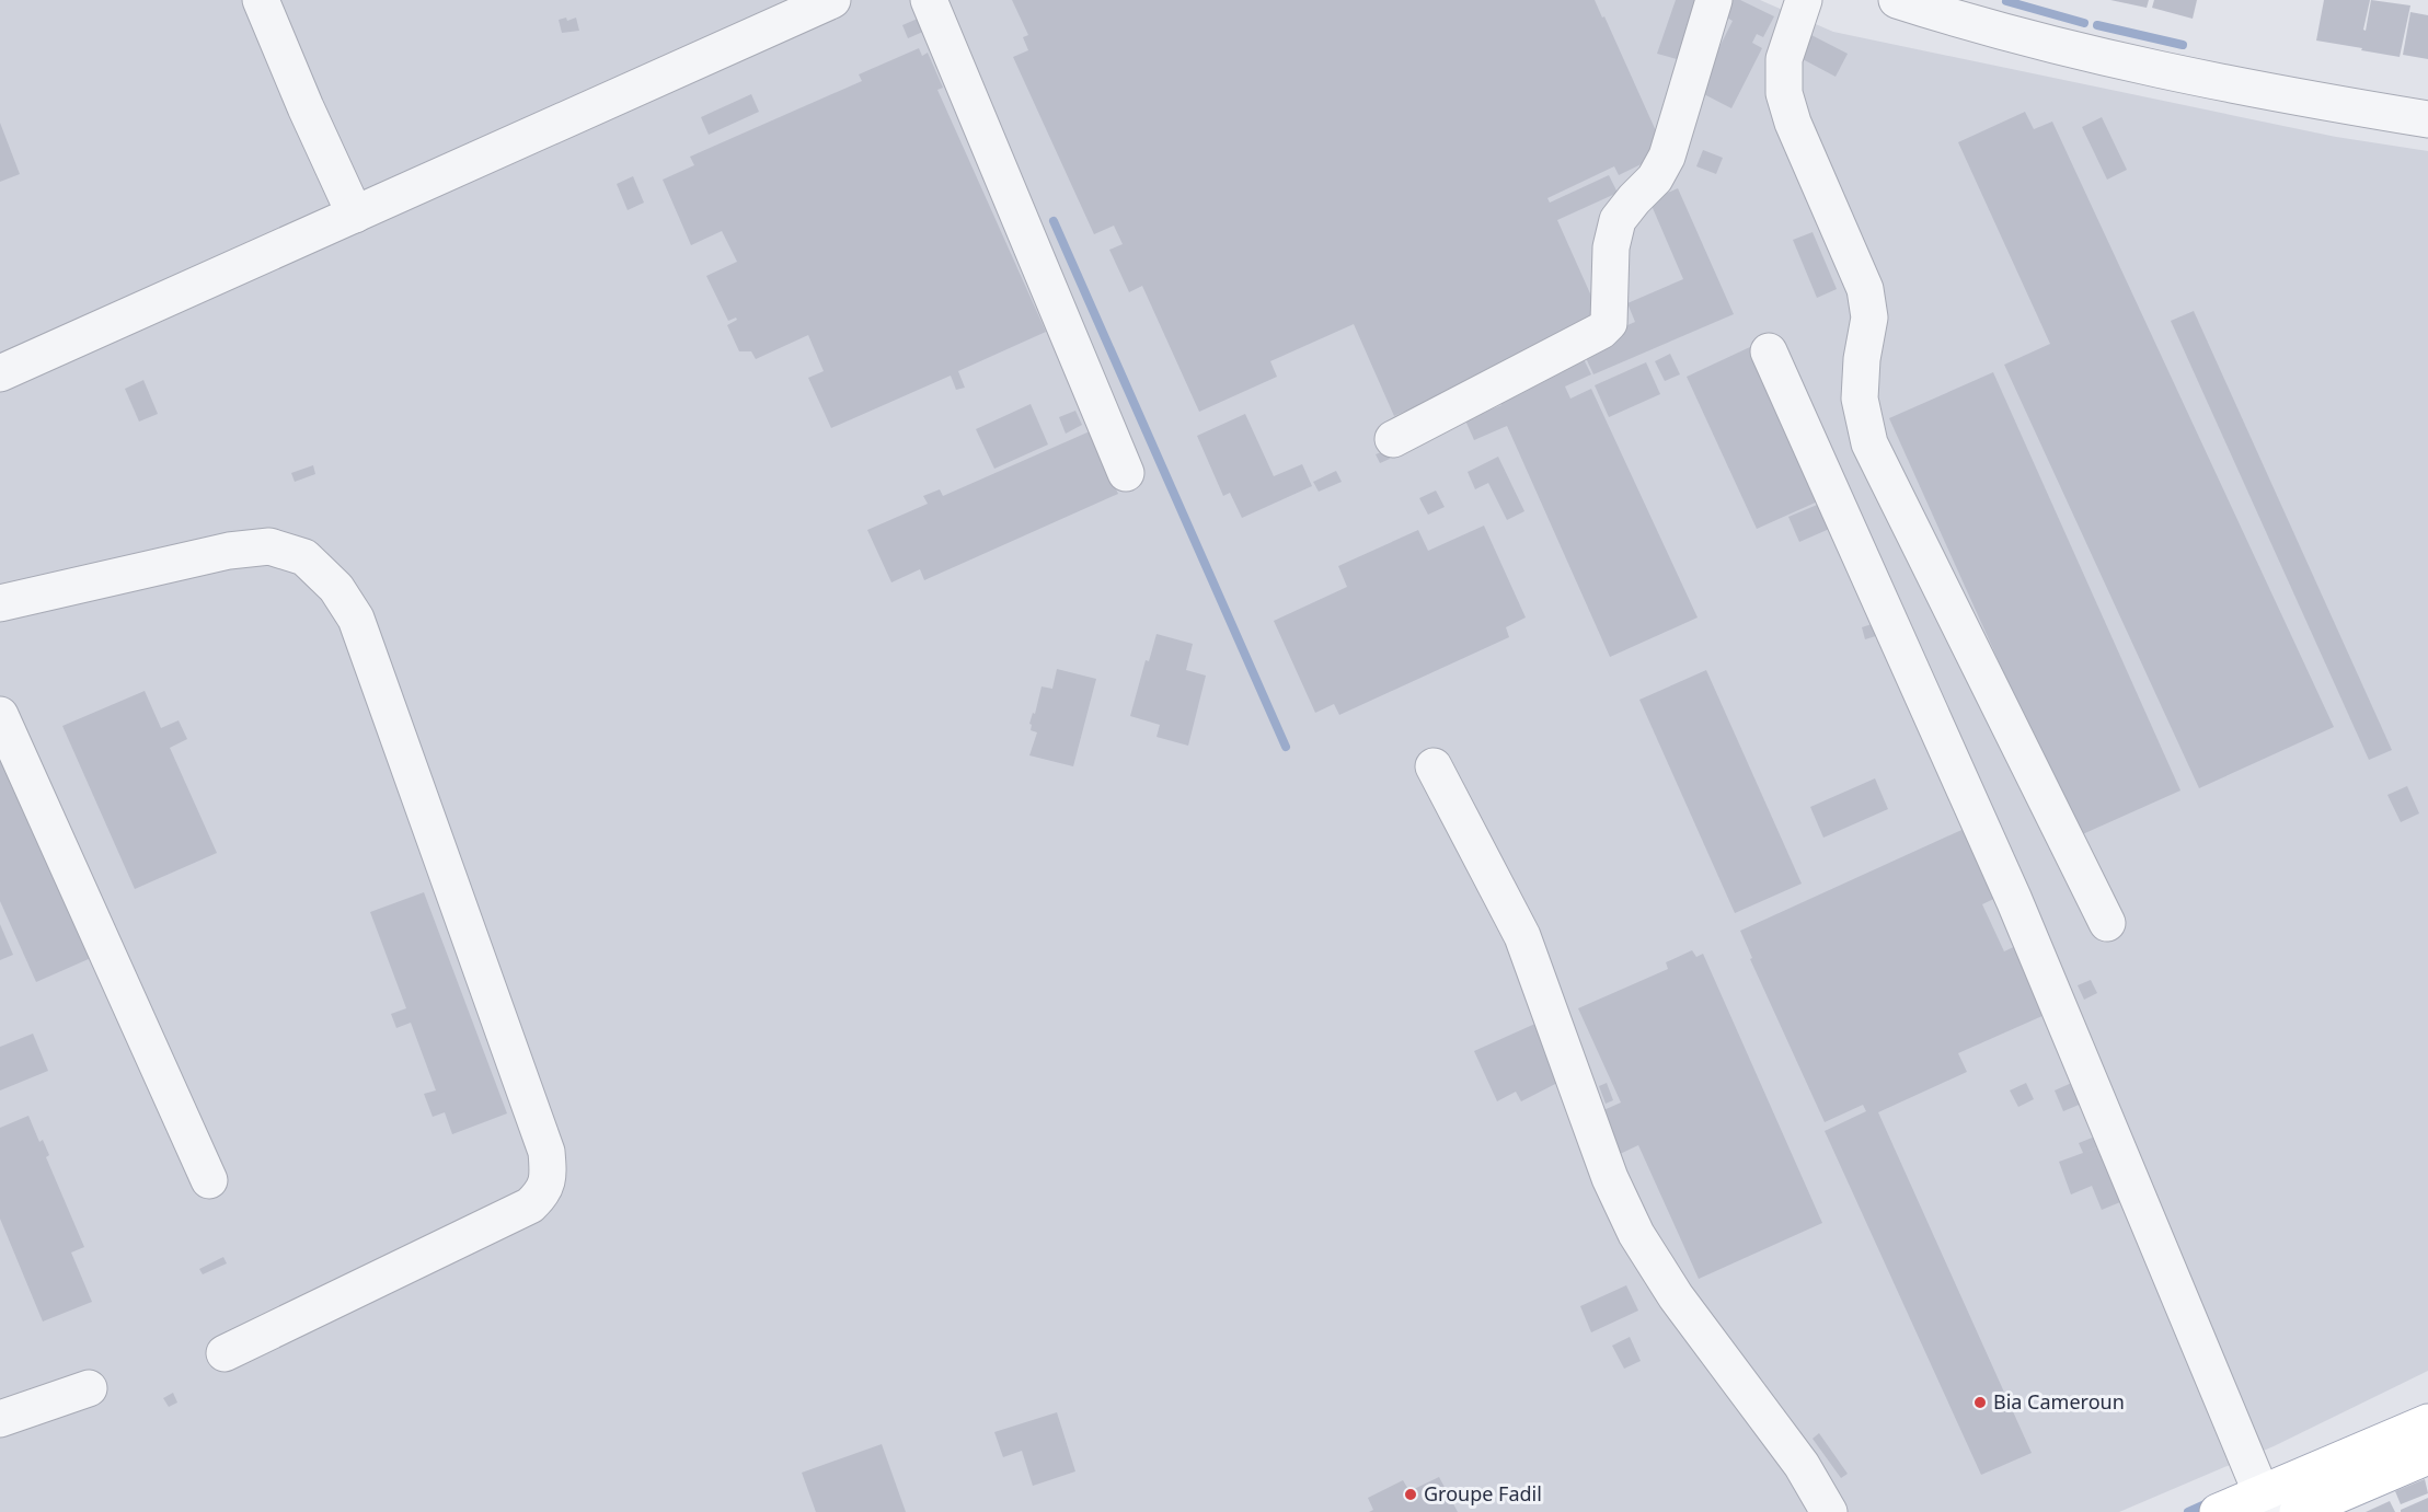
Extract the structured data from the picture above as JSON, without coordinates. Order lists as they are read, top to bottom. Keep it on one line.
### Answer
{"places":["Bia Cameroun","Groupe Fadil"]}
